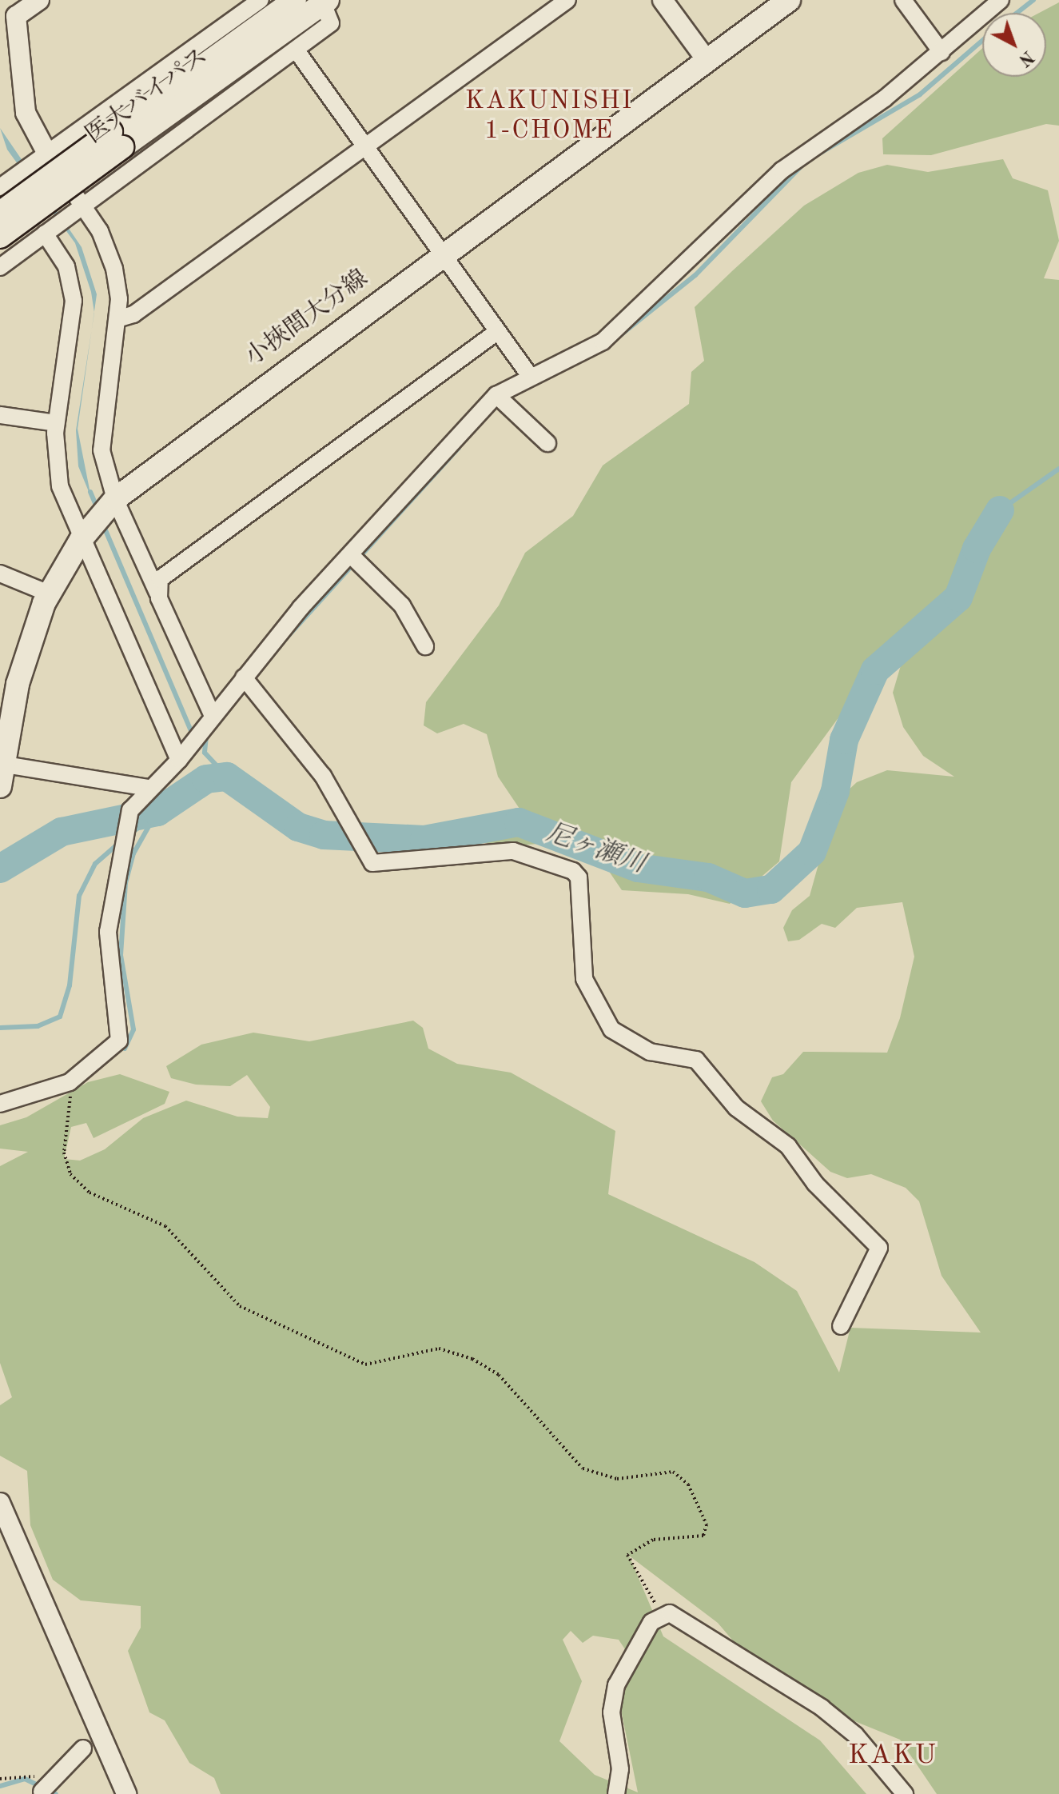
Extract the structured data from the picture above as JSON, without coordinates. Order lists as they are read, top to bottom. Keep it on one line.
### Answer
{"streets":{"main road":["医大バイパス","小挾間大分線"]},"districts":["KAKUNISHI 1-CHOME","KAKU"],"water":["尼ヶ瀬川"],"north":"bottom right"}
